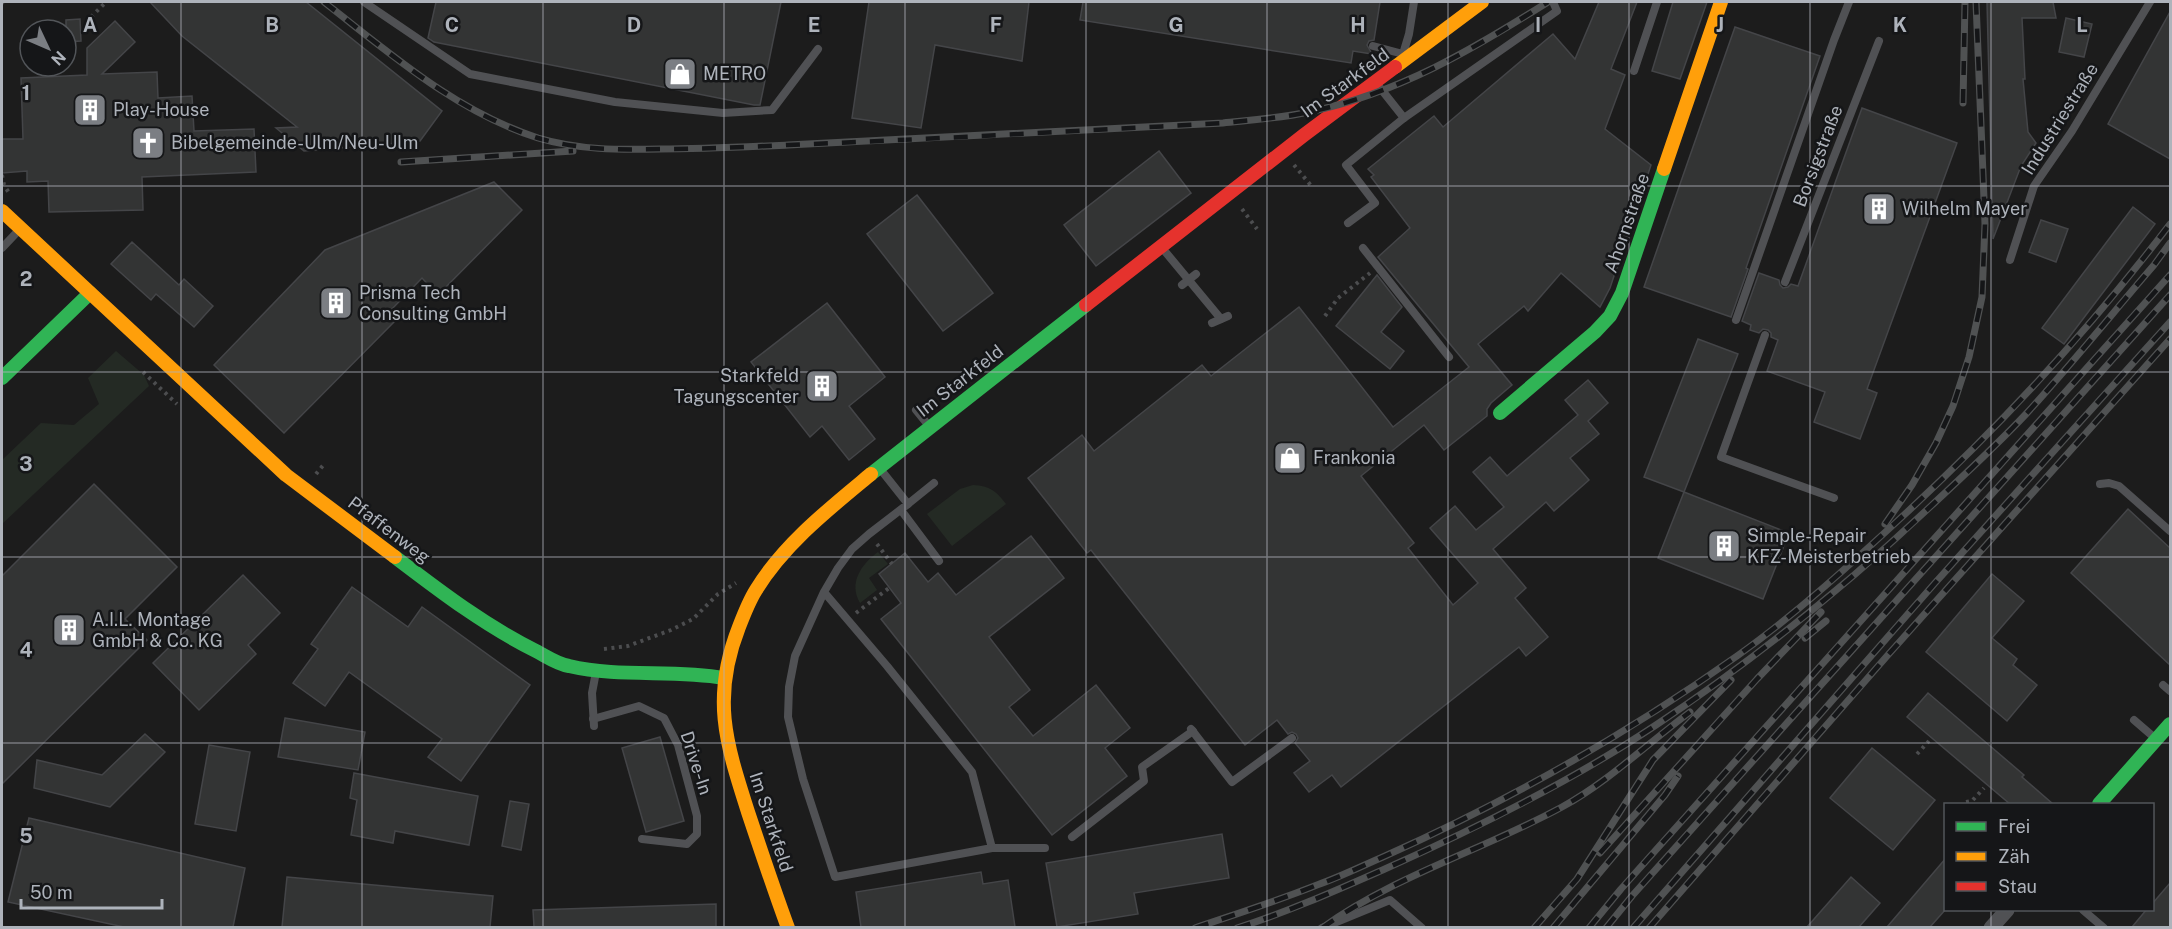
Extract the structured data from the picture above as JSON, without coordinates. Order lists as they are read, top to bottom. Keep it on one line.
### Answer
{"streets":{"street":["Im Starkfeld","Ahornstraße","Pfaffenweg"],"lane":["Industriestraße","Borsigstraße","Drive-In"]},"crossings":[["Im Starkfeld","Pfaffenweg"],["Pfaffenweg","Drive-In"]],"places":{"shop":["METRO","Frankonia"],"building":["Play-House","Wilhelm Mayer","Prisma Tech Consulting GmbH","Starkfeld Tagungscenter","Simple-Repair KFZ-Meisterbetrieb","A.I.L. Montage GmbH & Co. KG"],"church":["Bibelgemeinde-Ulm/Neu-Ulm"]},"legend":["Frei","Zäh","Stau"],"scale_bar":"50 m","north":"bottom right","grid":{"columns":["A","B","C","D","E","F","G","H","I","J","K","L"],"rows":["1","2","3","4","5"]}}
